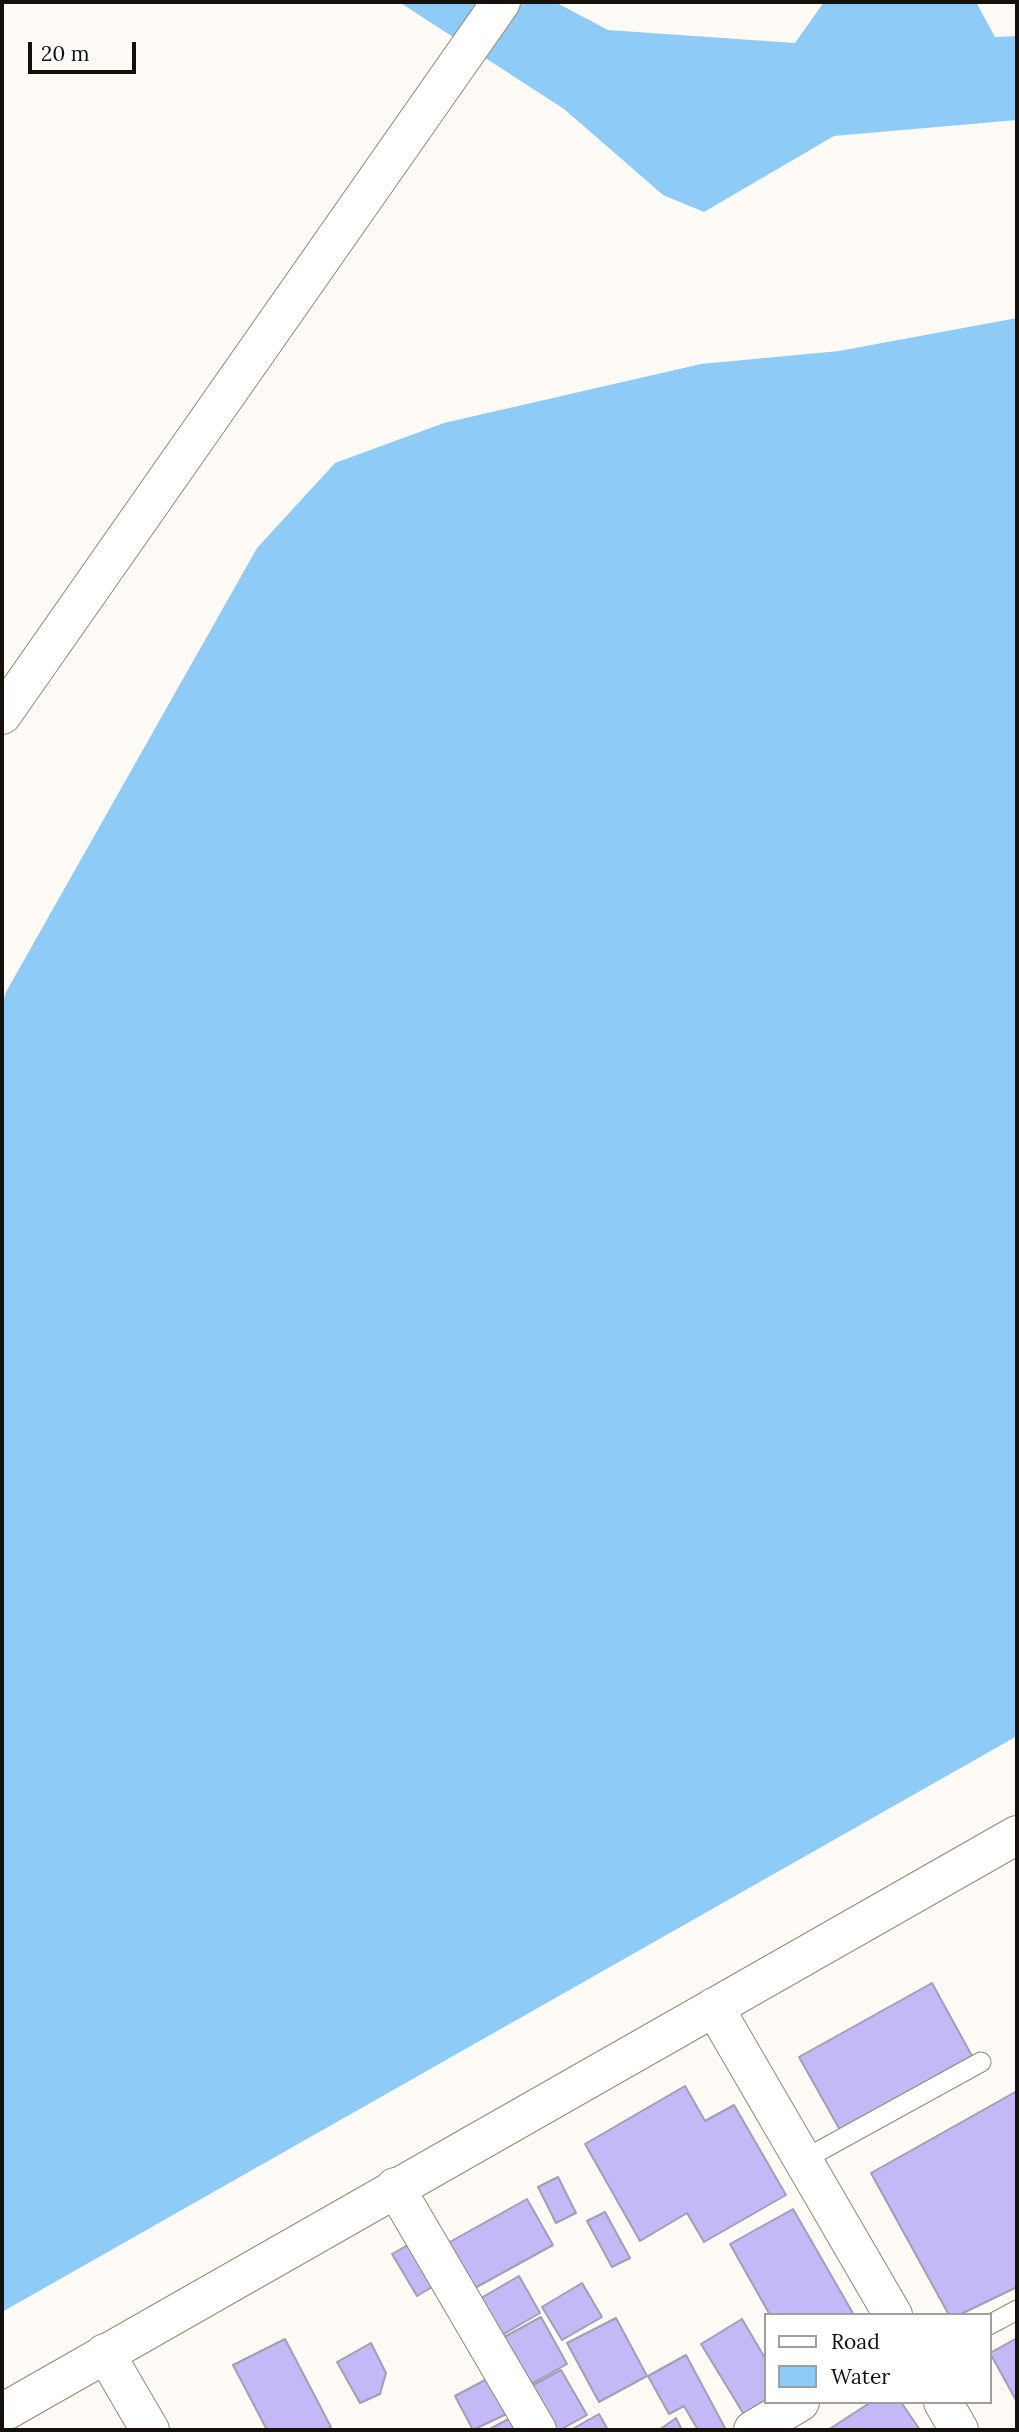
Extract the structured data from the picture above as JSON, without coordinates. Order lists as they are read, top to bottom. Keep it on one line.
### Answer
{"legend":["Road","Water"],"scale_bar":"20 m"}
